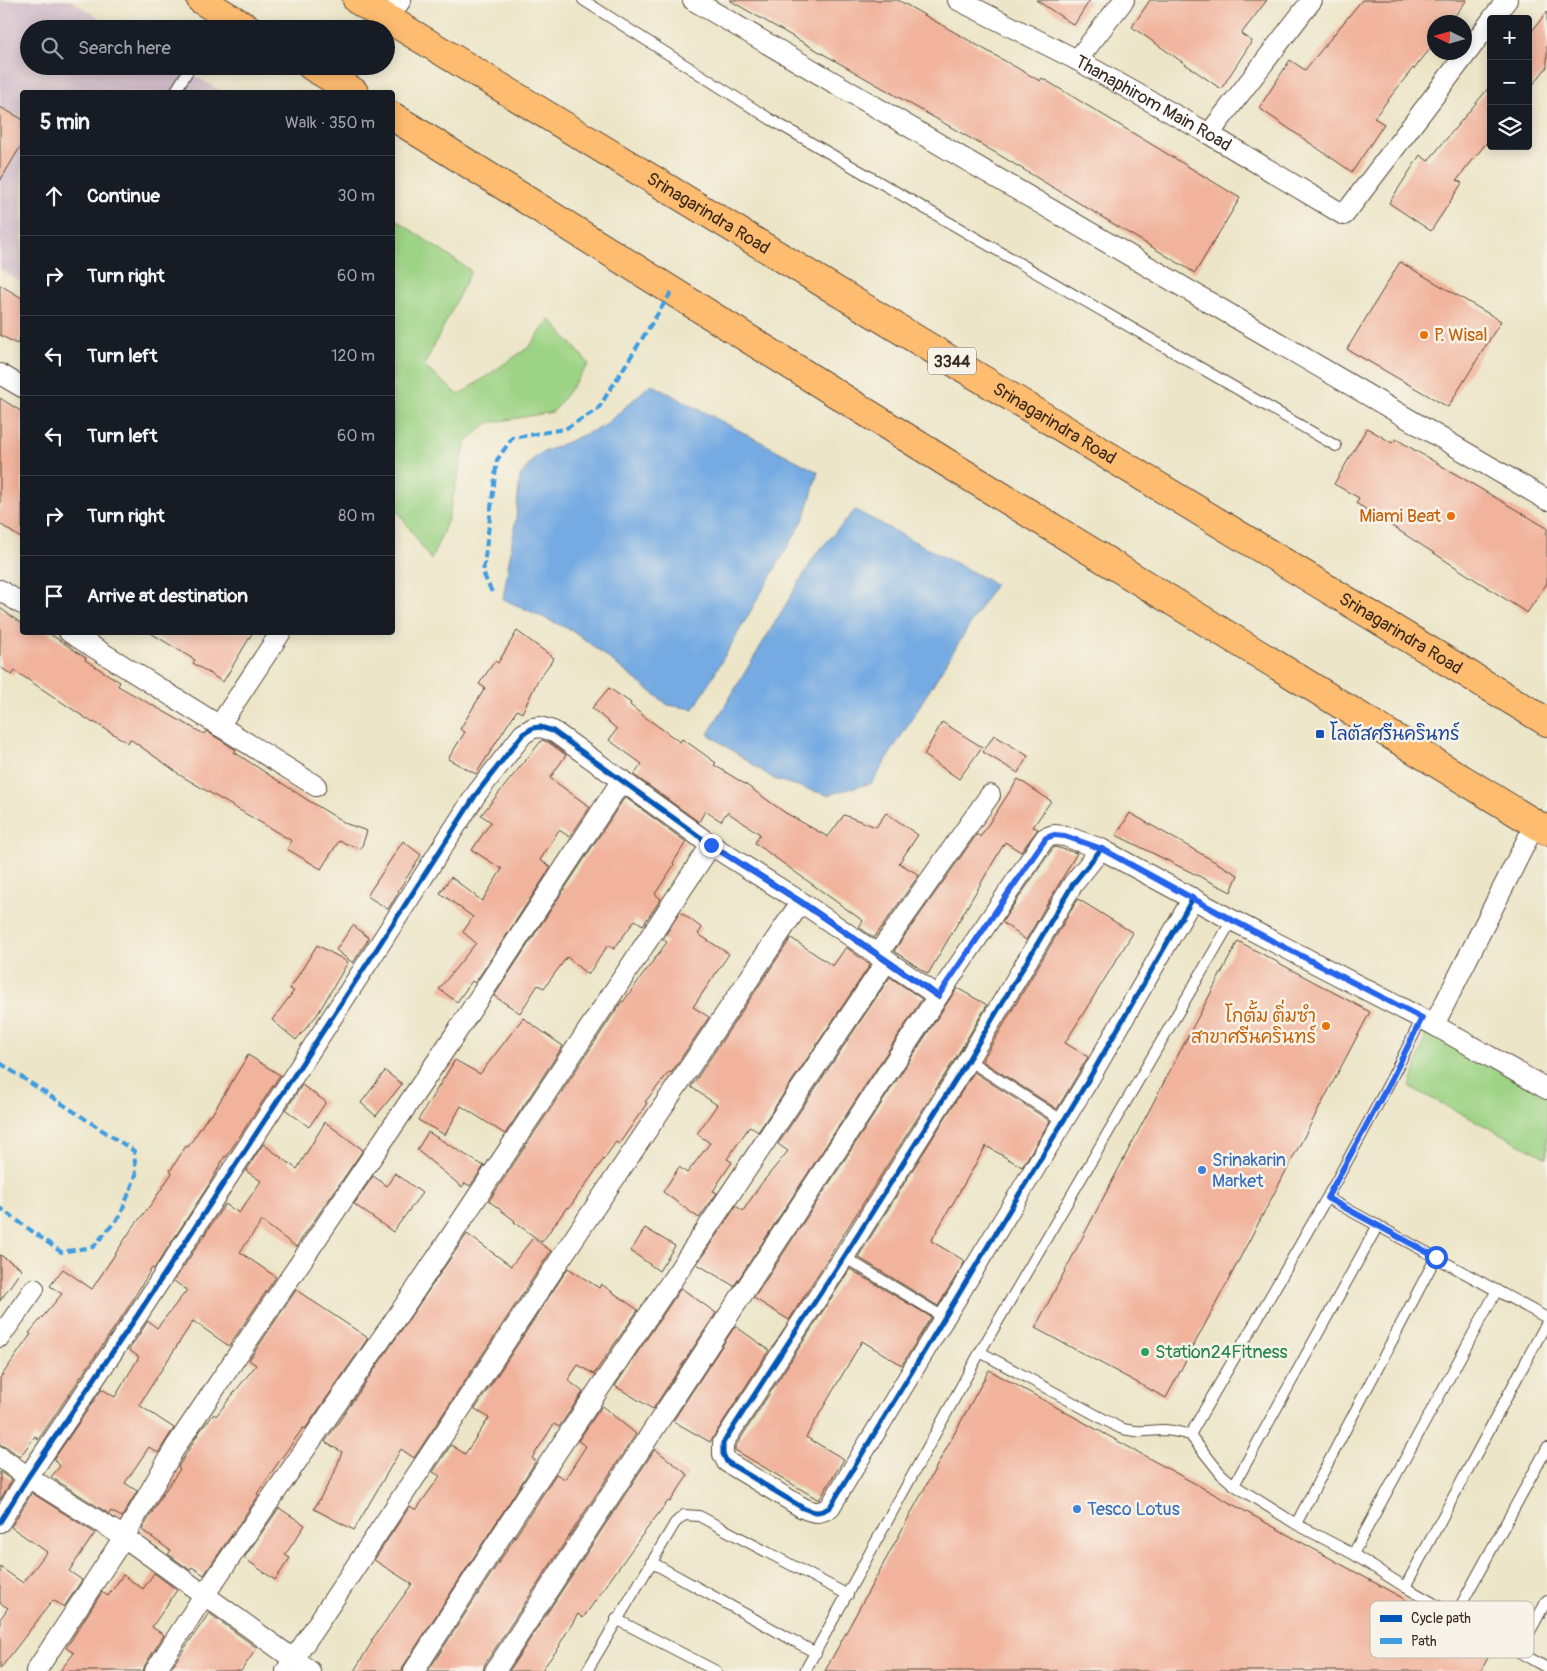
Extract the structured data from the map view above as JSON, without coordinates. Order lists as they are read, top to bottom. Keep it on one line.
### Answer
{"streets":{"main road":["Srinagarindra Road","3344"],"street":["Thanaphirom Main Road"]},"places":{"other":["P. Wisal","Miami Beat","โกตั้ม ติ่มซำ สาขาศรีนครินทร์","Srinakarin Market","Station24Fitness","Tesco Lotus"],"transit":["โลตัสศรีนครินทร์"]},"legend":["Cycle path","Path"],"north":"left","page":{"map_buttons":["+","−"],"search":"Search here","heading":["5 min","Walk · 350 m"],"list":[["Continue","30 m"],["Turn right","60 m"],["Turn left","120 m"],["Turn left","60 m"],["Turn right","80 m"],"Arrive at destination"]}}
